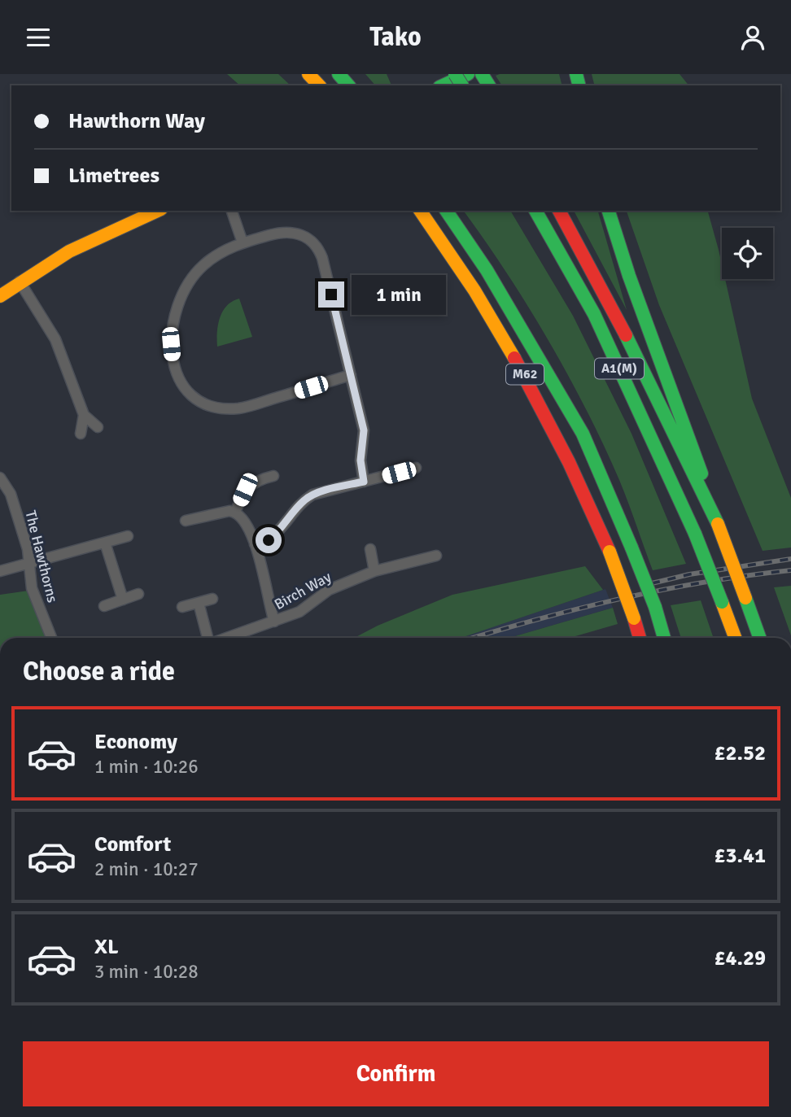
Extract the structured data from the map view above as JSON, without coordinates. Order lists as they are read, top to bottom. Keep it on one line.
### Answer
{"streets":{"main road":["A1(M)","M62"],"street":["The Hawthorns","Birch Way"]},"page":{"header":"Tako","banner":["Hawthorn Way","Limetrees"],"bubble":"1 min","heading":"Choose a ride","list":[{"name":"Economy","note":"1 min · 10:26","value":"£2.52"},{"name":"Comfort","note":"2 min · 10:27","value":"£3.41"},{"name":"XL","note":"3 min · 10:28","value":"£4.29"}],"buttons":"Confirm"}}
